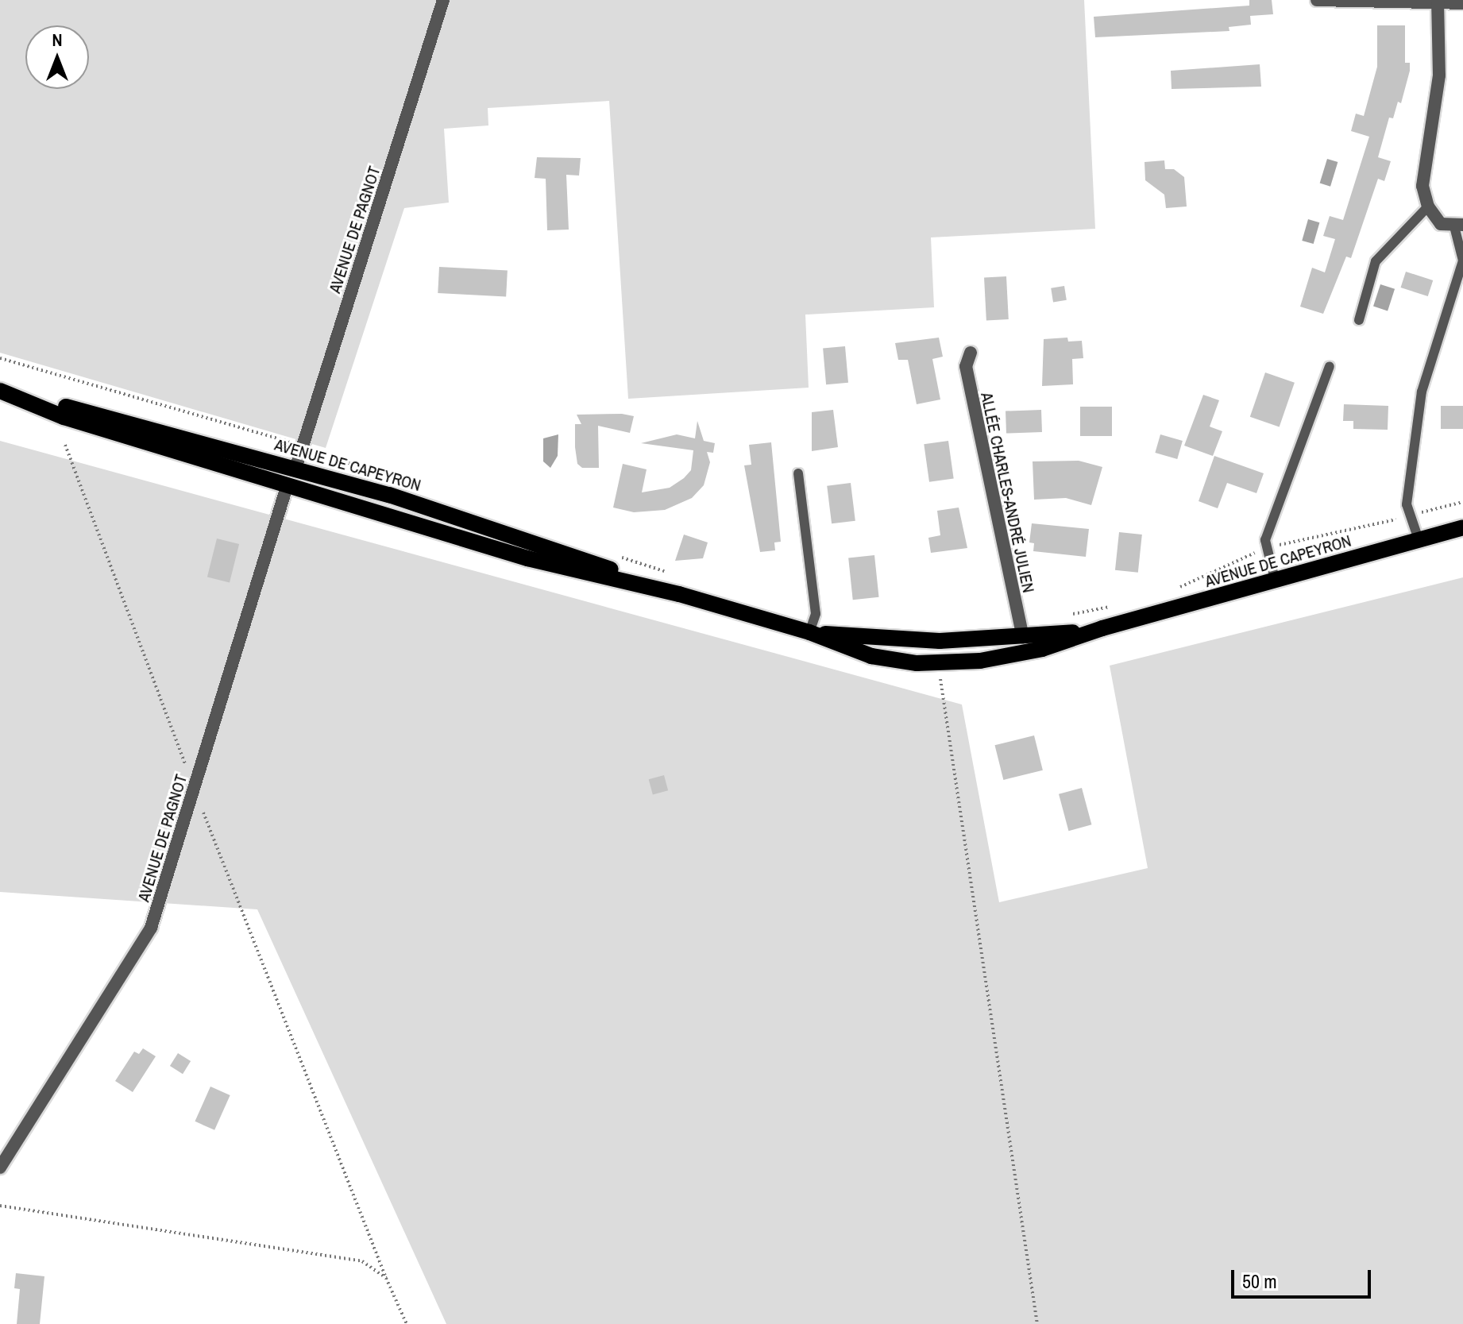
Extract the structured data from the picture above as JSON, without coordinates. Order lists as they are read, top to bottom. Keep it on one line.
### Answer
{"streets":{"main road":["AVENUE DE CAPEYRON"],"street":["AVENUE DE PAGNOT","ALLÉE CHARLES-ANDRÉ JULIEN"]},"crossings":[["AVENUE DE PAGNOT","AVENUE DE CAPEYRON"],["AVENUE DE CAPEYRON","ALLÉE CHARLES-ANDRÉ JULIEN"]],"scale_bar":"50 m","north":"top"}
